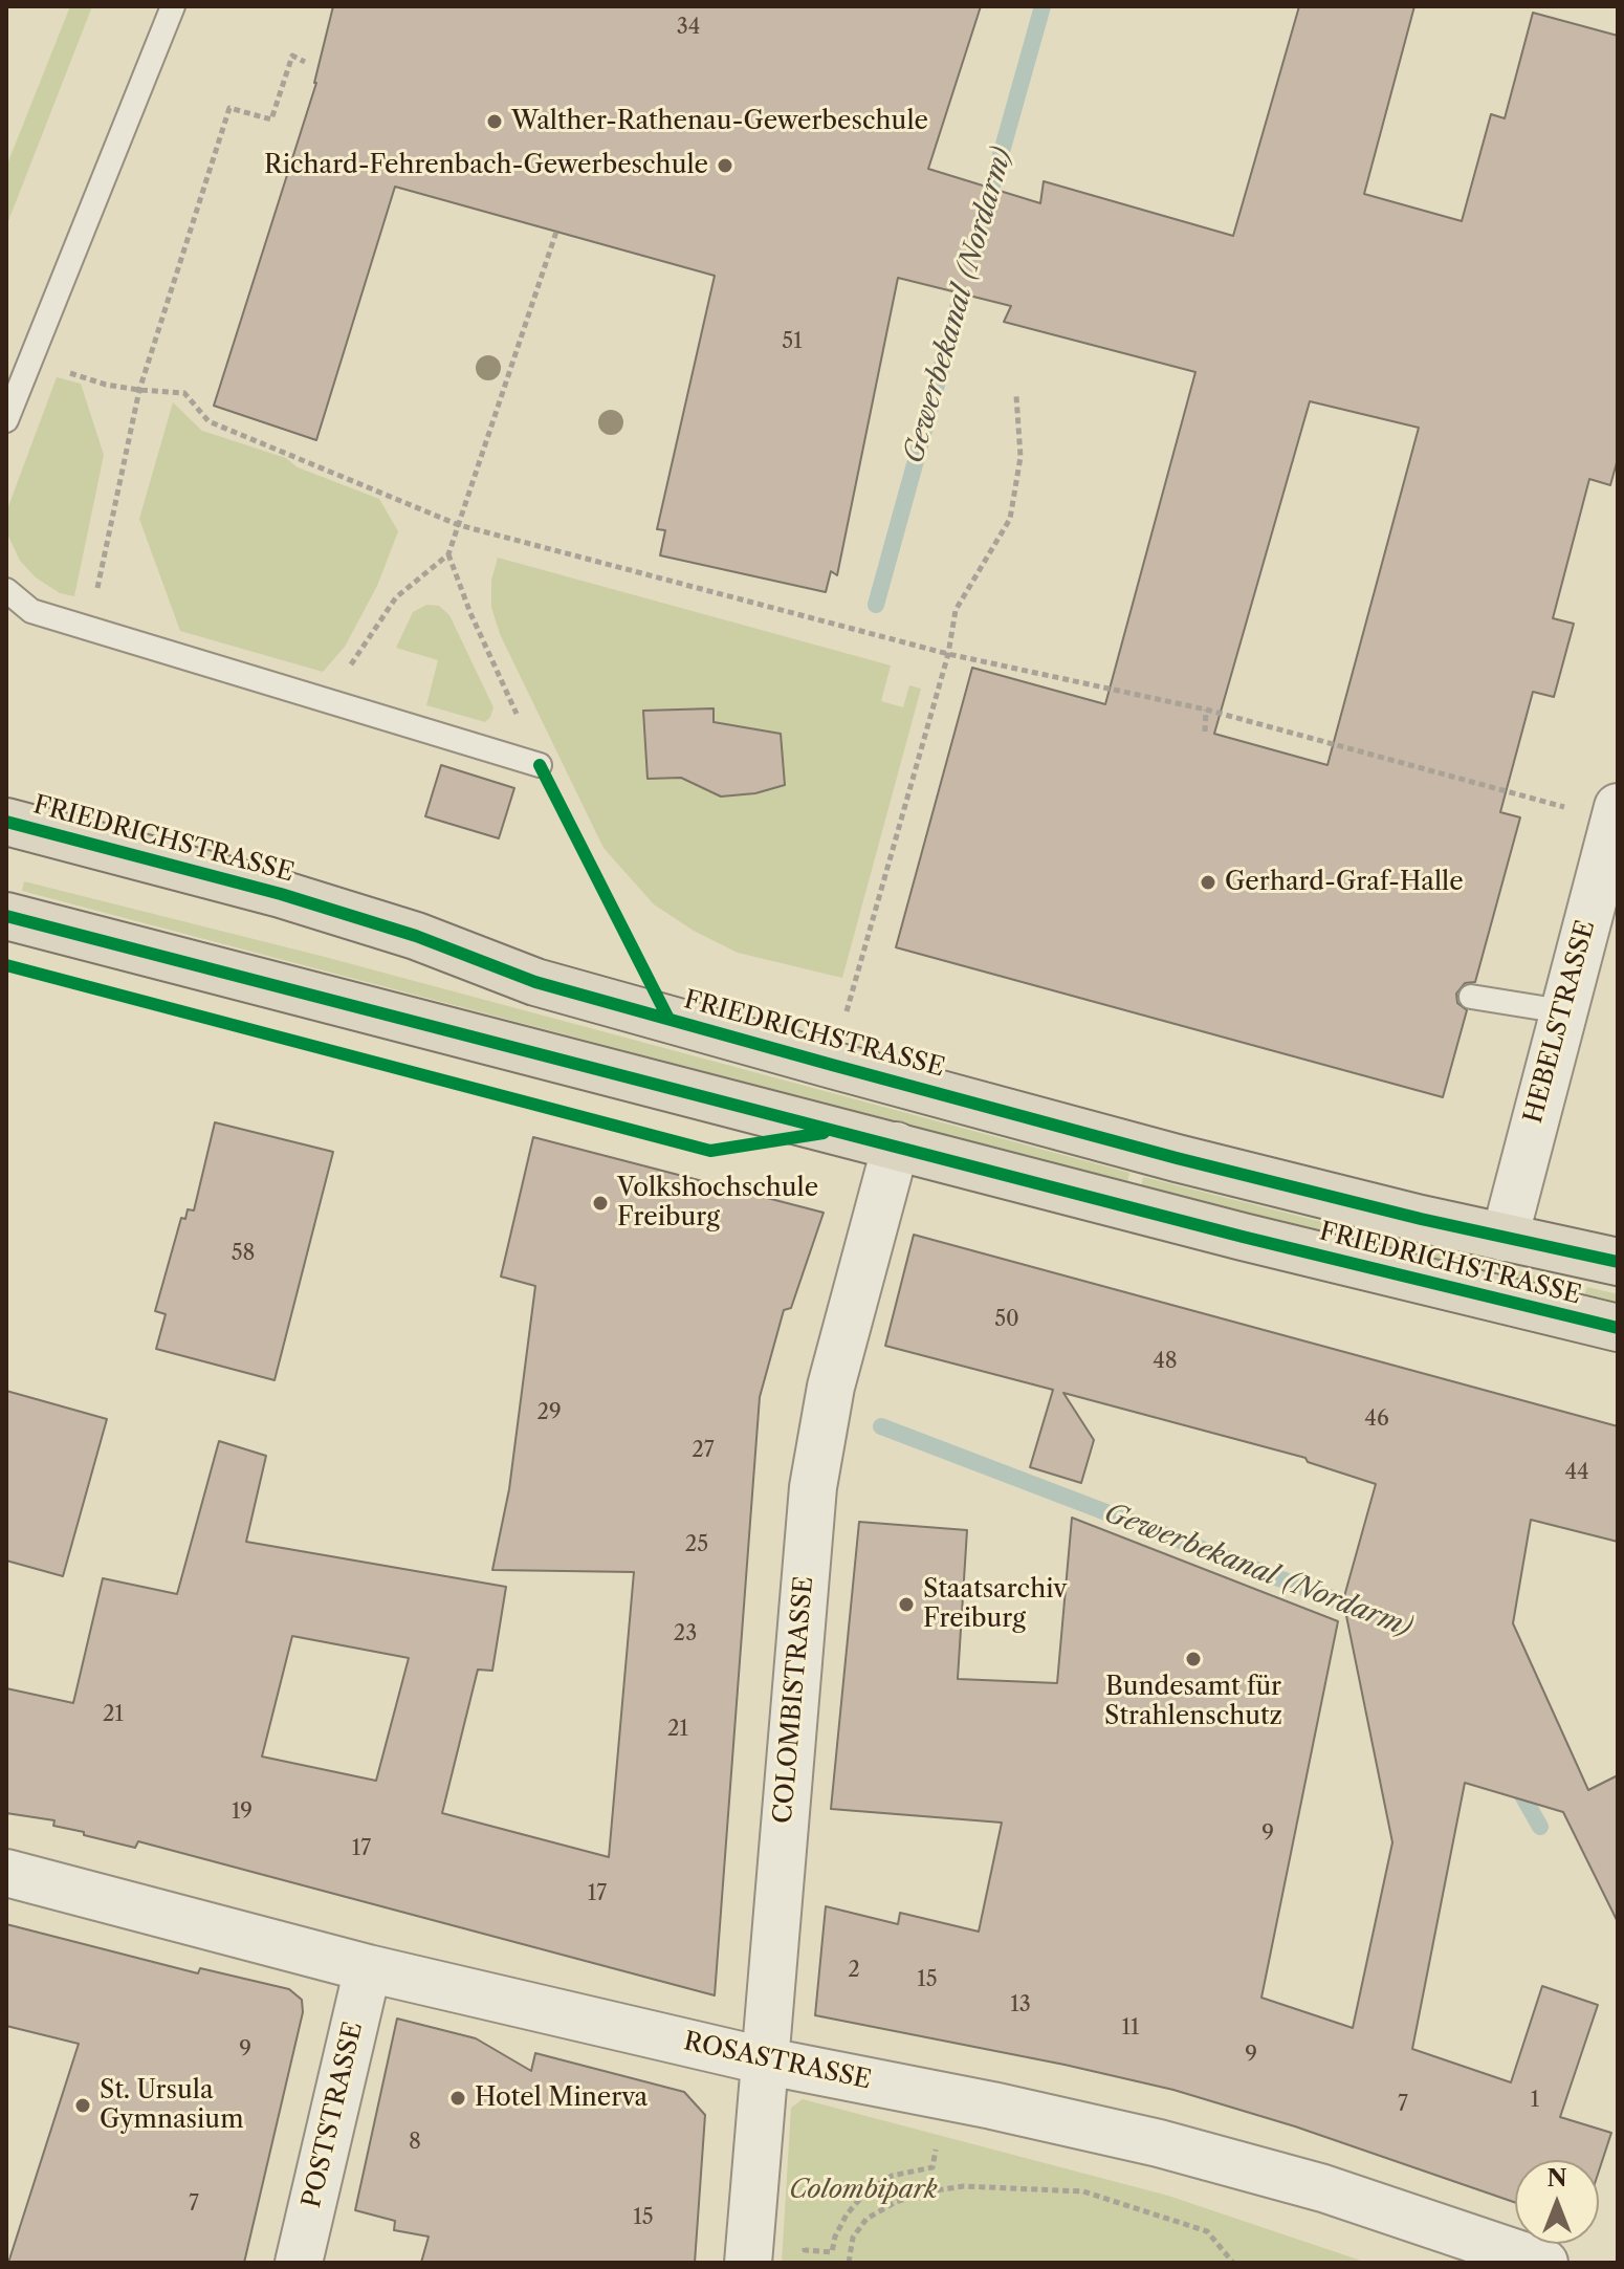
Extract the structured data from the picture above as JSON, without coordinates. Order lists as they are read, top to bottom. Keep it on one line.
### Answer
{"streets":{"main road":["FRIEDRICHSTRASSE"],"street":["HEBELSTRASSE","COLOMBISTRASSE","ROSASTRASSE","POSTSTRASSE"]},"crossings":[["FRIEDRICHSTRASSE","HEBELSTRASSE"],["FRIEDRICHSTRASSE","COLOMBISTRASSE"],["COLOMBISTRASSE","ROSASTRASSE"],["ROSASTRASSE","POSTSTRASSE"]],"water":["Gewerbekanal (Nordarm)"],"parks":["Colombipark"],"places":["Walther-Rathenau-Gewerbeschule","Richard-Fehrenbach-Gewerbeschule","Gerhard-Graf-Halle","Volkshochschule Freiburg","Staatsarchiv Freiburg","Bundesamt für Strahlenschutz","Hotel Minerva","St. Ursula Gymnasium"],"house_numbers":["34","51","58","50","48","29","46","27","44","25","23","21","21","19","9","17","17","2","15","13","11","9","9","1","7","8","7","15"],"north":"top"}
